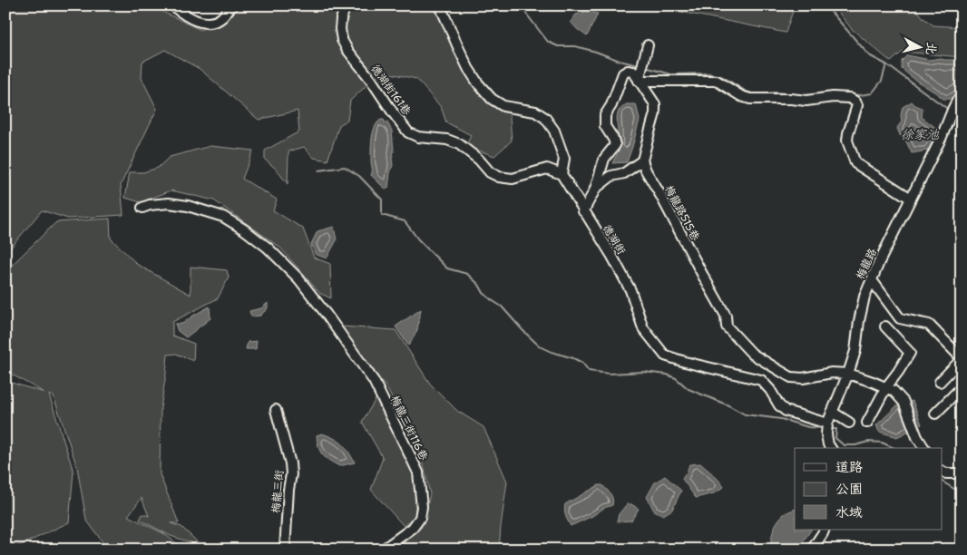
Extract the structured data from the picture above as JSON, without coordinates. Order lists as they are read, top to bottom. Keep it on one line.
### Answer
{"streets":{"street":["德湖街161巷","梅龍路515巷","德湖街","梅龍路","梅龍三街116巷","梅龍三街"]},"crossings":[["德湖街161巷","德湖街"],["梅龍路515巷","梅龍路"],["德湖街","梅龍路"]],"water":["徐家池"],"legend":["道路","公園","水域"],"north":"right"}
